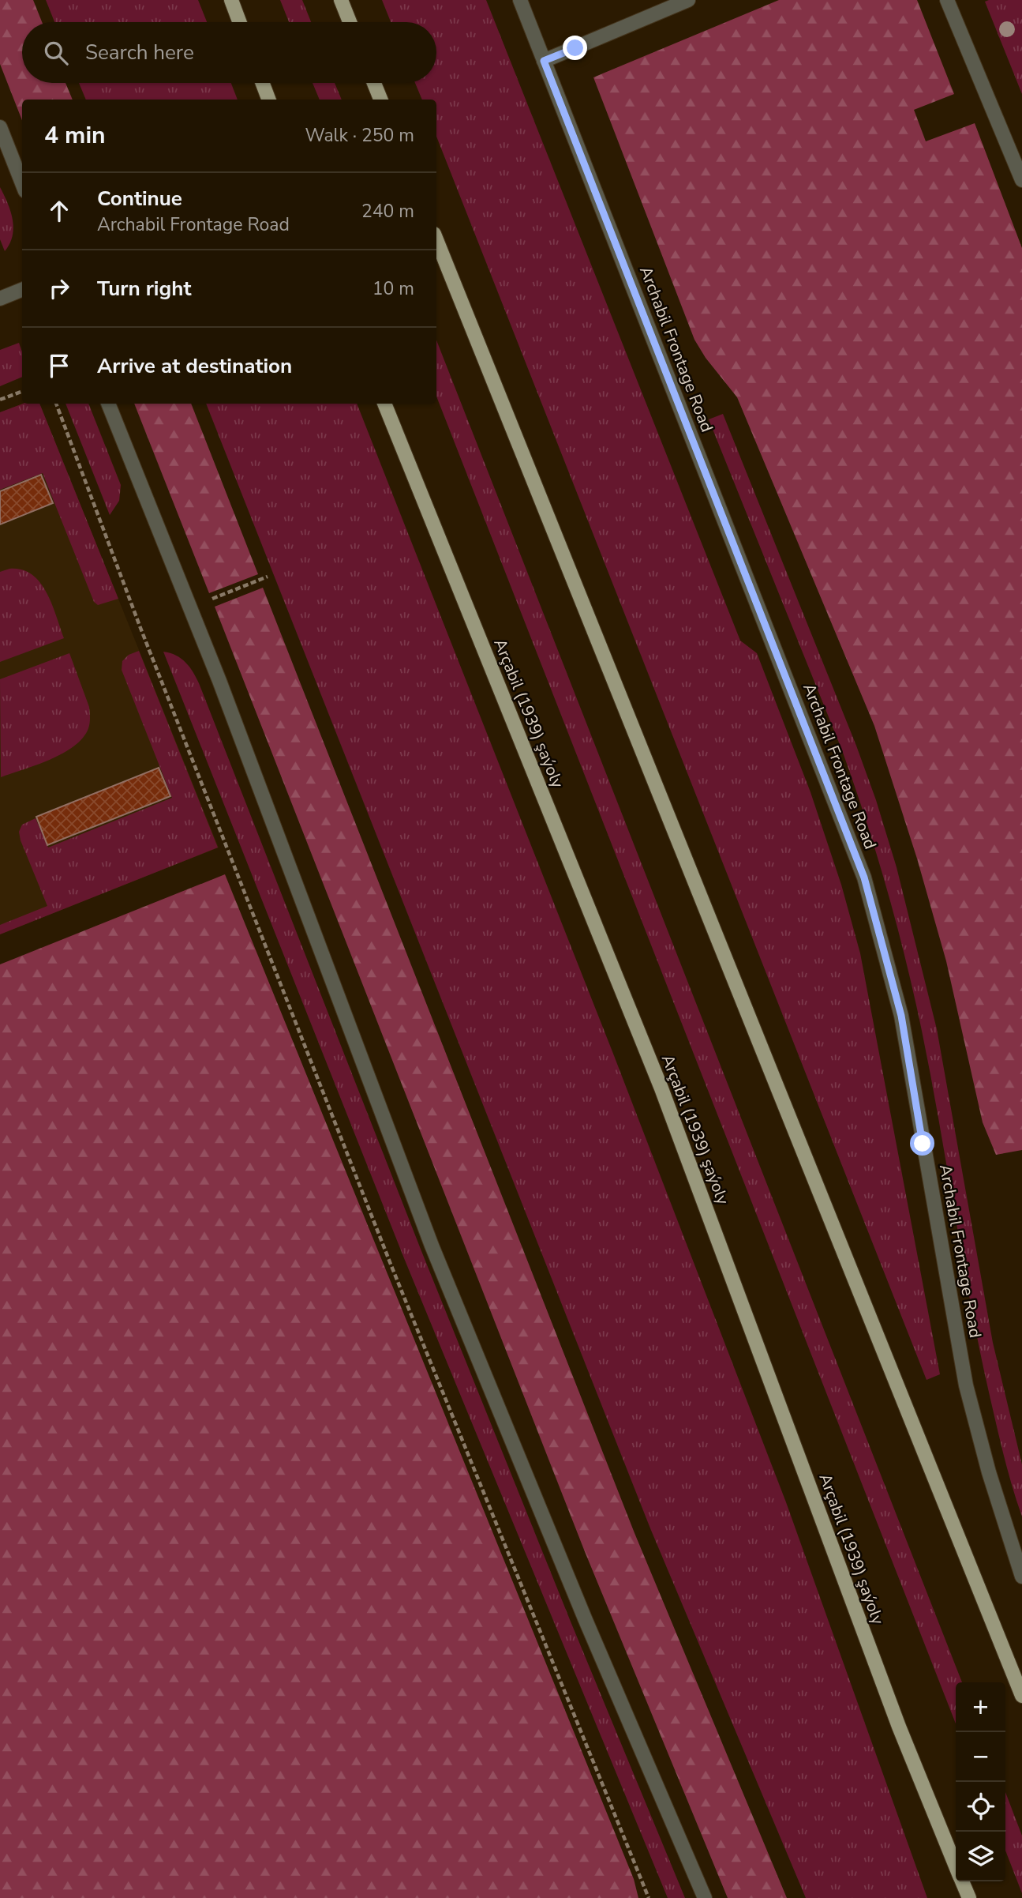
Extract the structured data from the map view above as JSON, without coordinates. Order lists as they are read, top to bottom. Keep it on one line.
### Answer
{"streets":{"main road":["Arçabil (1939) şaýoly"],"street":["Archabil Frontage Road"]},"page":{"search":"Search here","heading":["4 min","Walk · 250 m"],"list":[["Continue","Archabil Frontage Road","240 m"],["Turn right","10 m"],"Arrive at destination"],"map_buttons":["+","−"]}}
